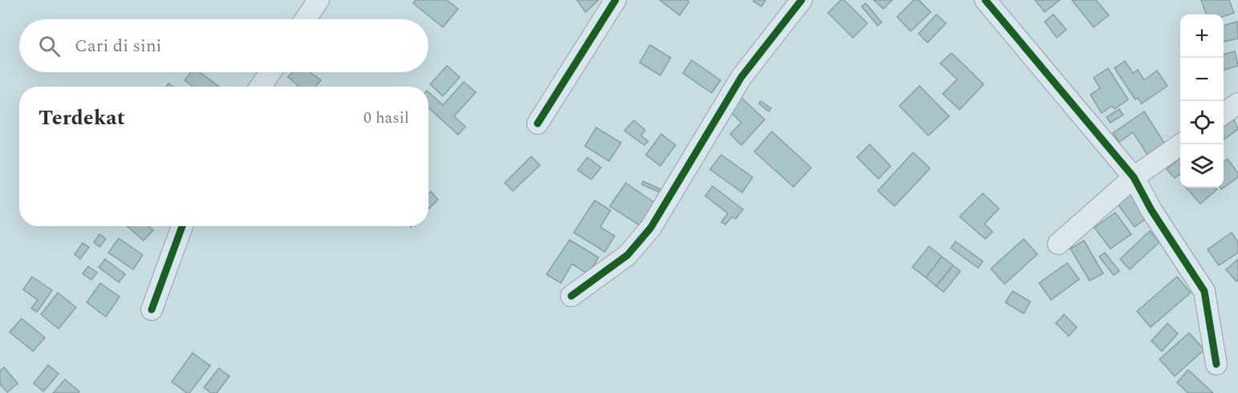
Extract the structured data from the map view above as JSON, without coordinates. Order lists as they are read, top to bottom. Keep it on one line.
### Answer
{"page":{"map_buttons":["+","−"],"search":"Cari di sini","heading":["Terdekat","0 hasil"]}}
